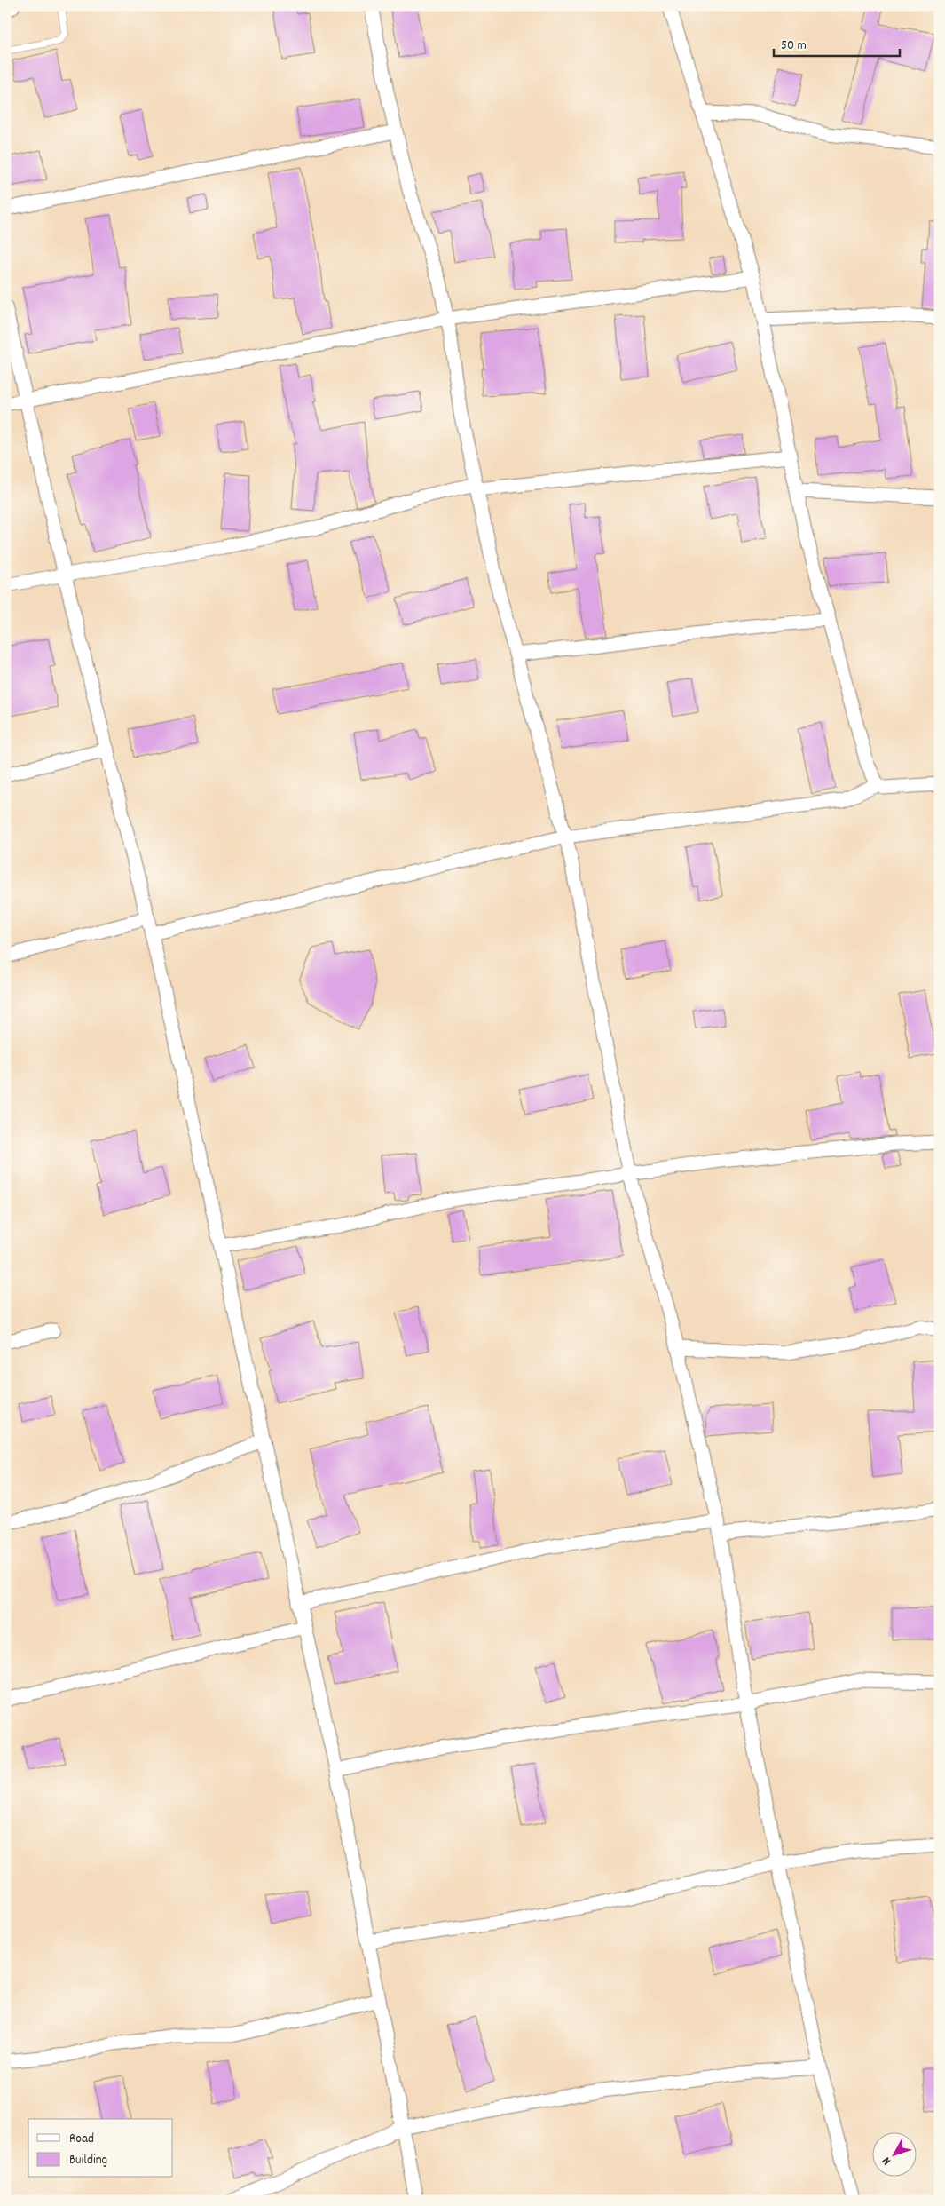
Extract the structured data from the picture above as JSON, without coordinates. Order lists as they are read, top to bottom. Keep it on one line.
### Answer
{"legend":["Road","Building"],"scale_bar":"50 m","north":"bottom left"}
